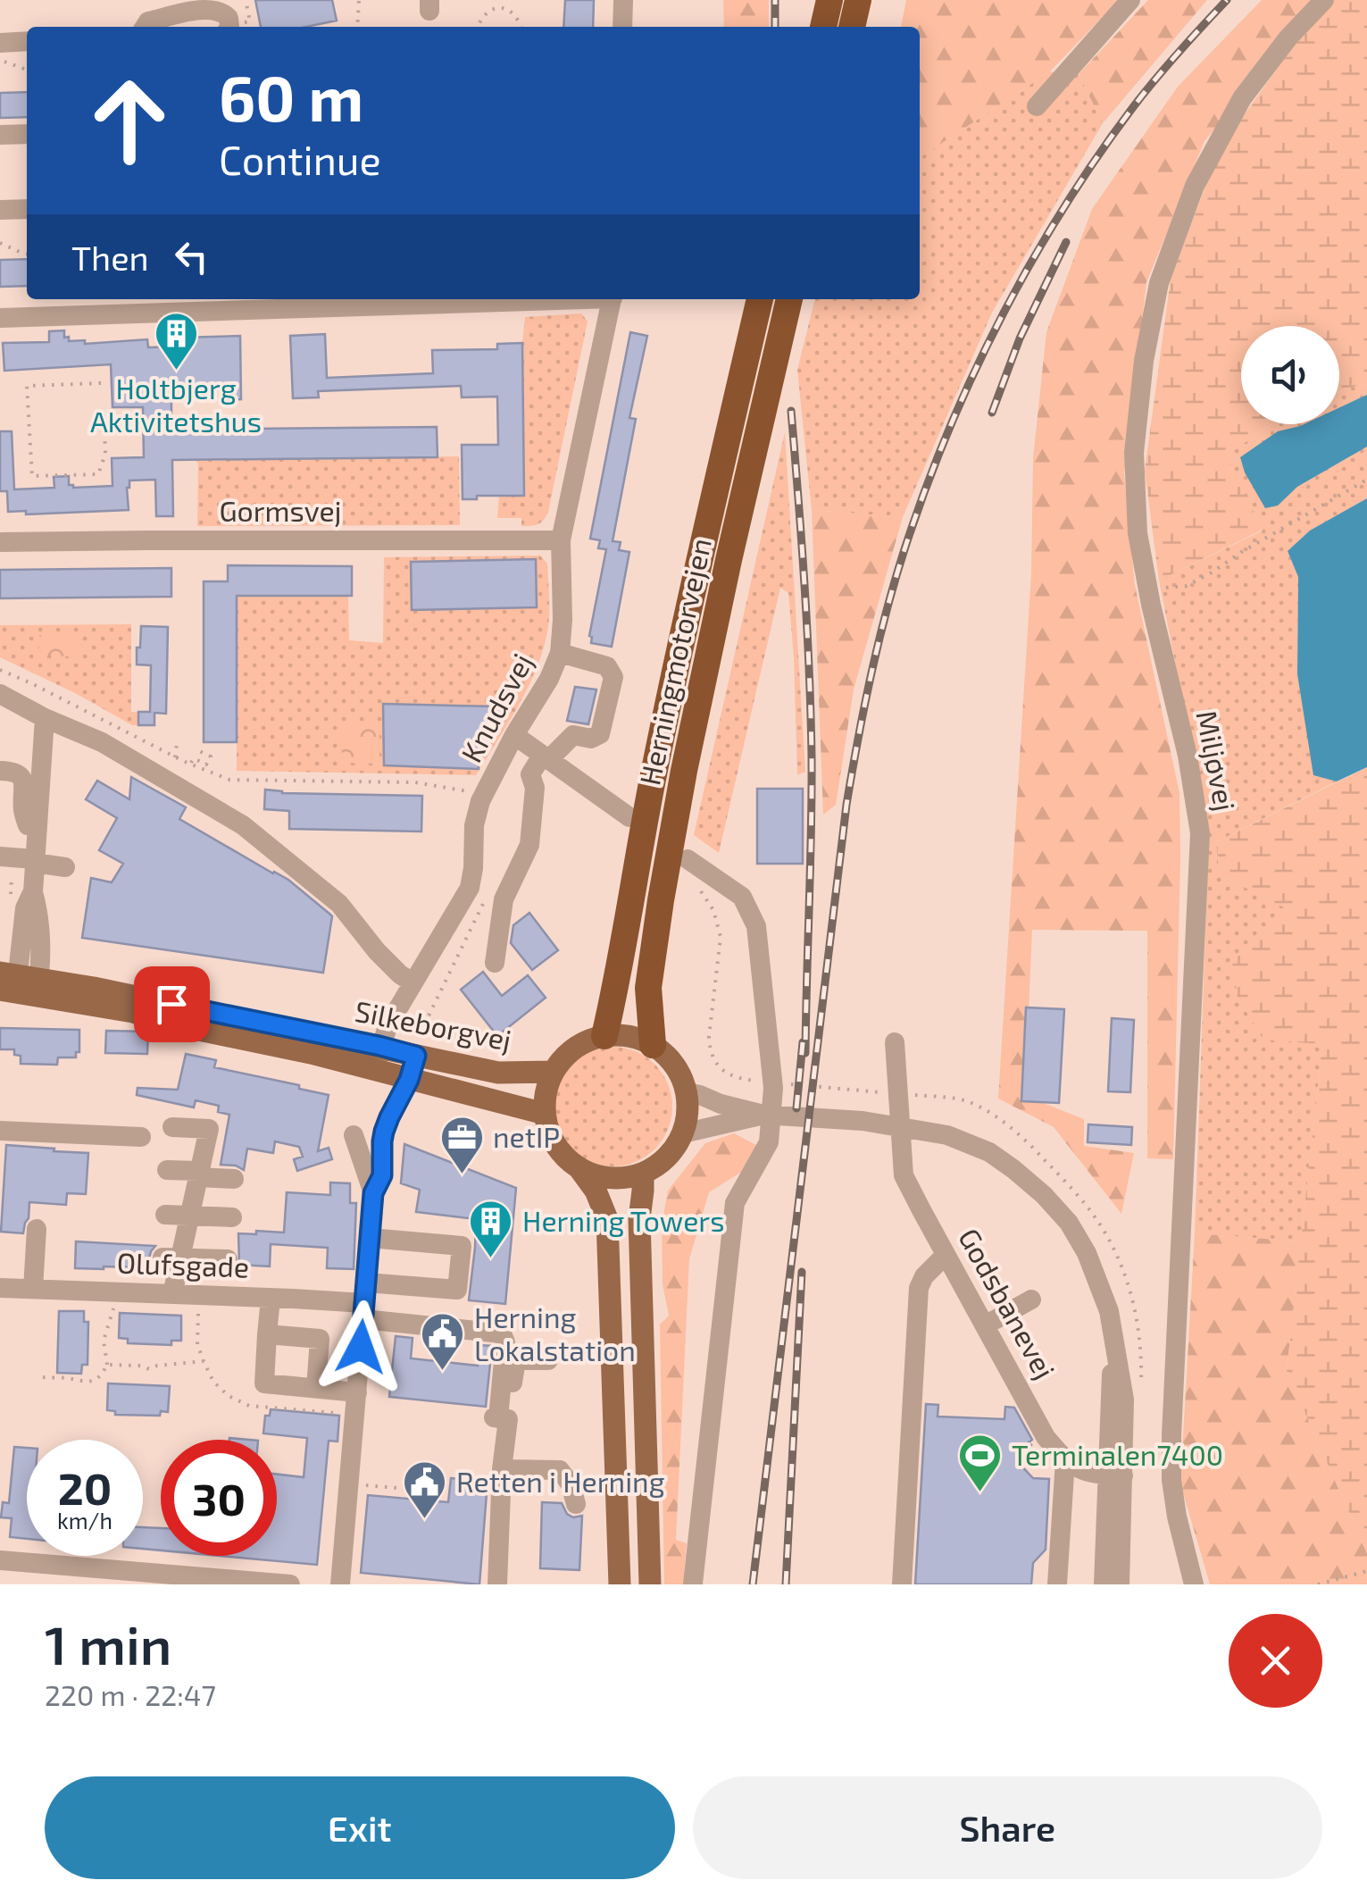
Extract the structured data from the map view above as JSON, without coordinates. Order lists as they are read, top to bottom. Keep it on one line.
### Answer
{"streets":{"highway":["Herningmotorvejen"],"main road":["Silkeborgvej"],"street":["Gormsvej","Knudsvej","Miljøvej","Olufsgade","Godsbanevej"]},"crossings":[["Gormsvej","Knudsvej"],["Herningmotorvejen","Silkeborgvej"],["Knudsvej","Silkeborgvej"]],"places":{"building":["Holtbjerg Aktivitetshus","Herning Towers"],"office":["netIP"],"public building":["Herning Lokalstation","Retten i Herning"],"sports":["Terminalen7400"]},"page":{"turn":["60 m","Continue"],"then":"Then","speed":"20 km/h","limit":"30","heading":["1 min","220 m · 22:47"],"buttons":["Exit","Share"]}}
